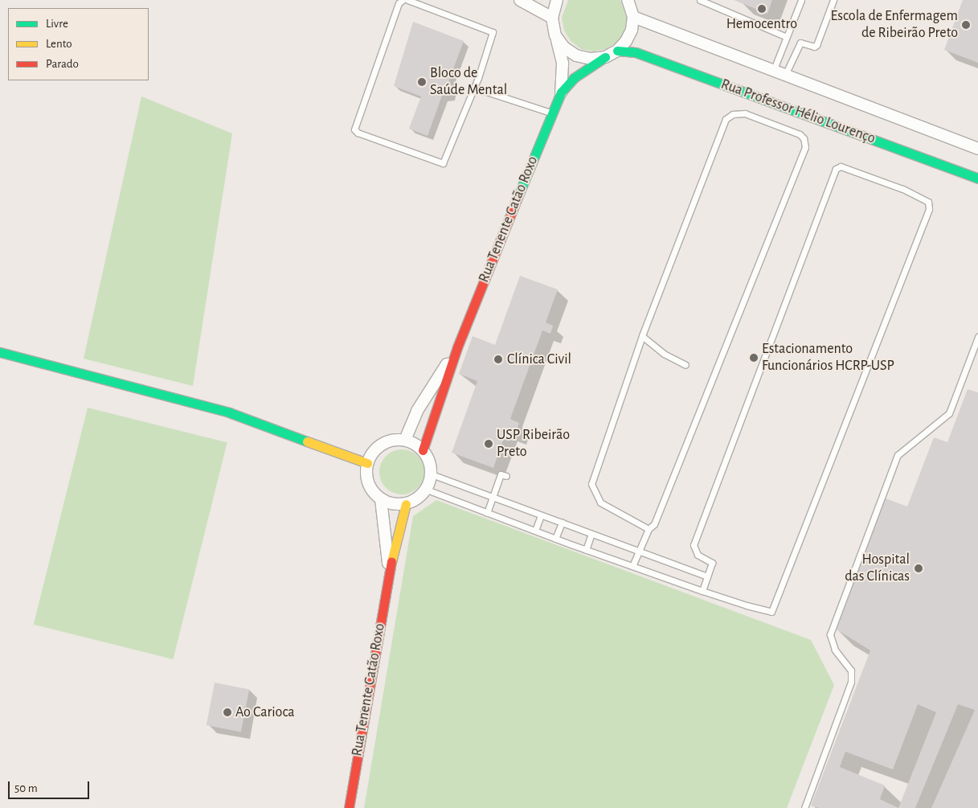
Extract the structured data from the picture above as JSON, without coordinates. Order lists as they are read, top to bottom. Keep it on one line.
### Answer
{"streets":{"street":["Rua Professor Hélio Lourenço","Rua Tenente Catão Roxo"]},"places":["Hemocentro","Escola de Enfermagem de Ribeirão Preto","Bloco de Saúde Mental","Estacionamento Funcionários HCRP-USP","Clínica Civil","USP Ribeirão Preto","Hospital das Clínicas","Ao Carioca"],"legend":["Livre","Lento","Parado"],"scale_bar":"50 m"}
